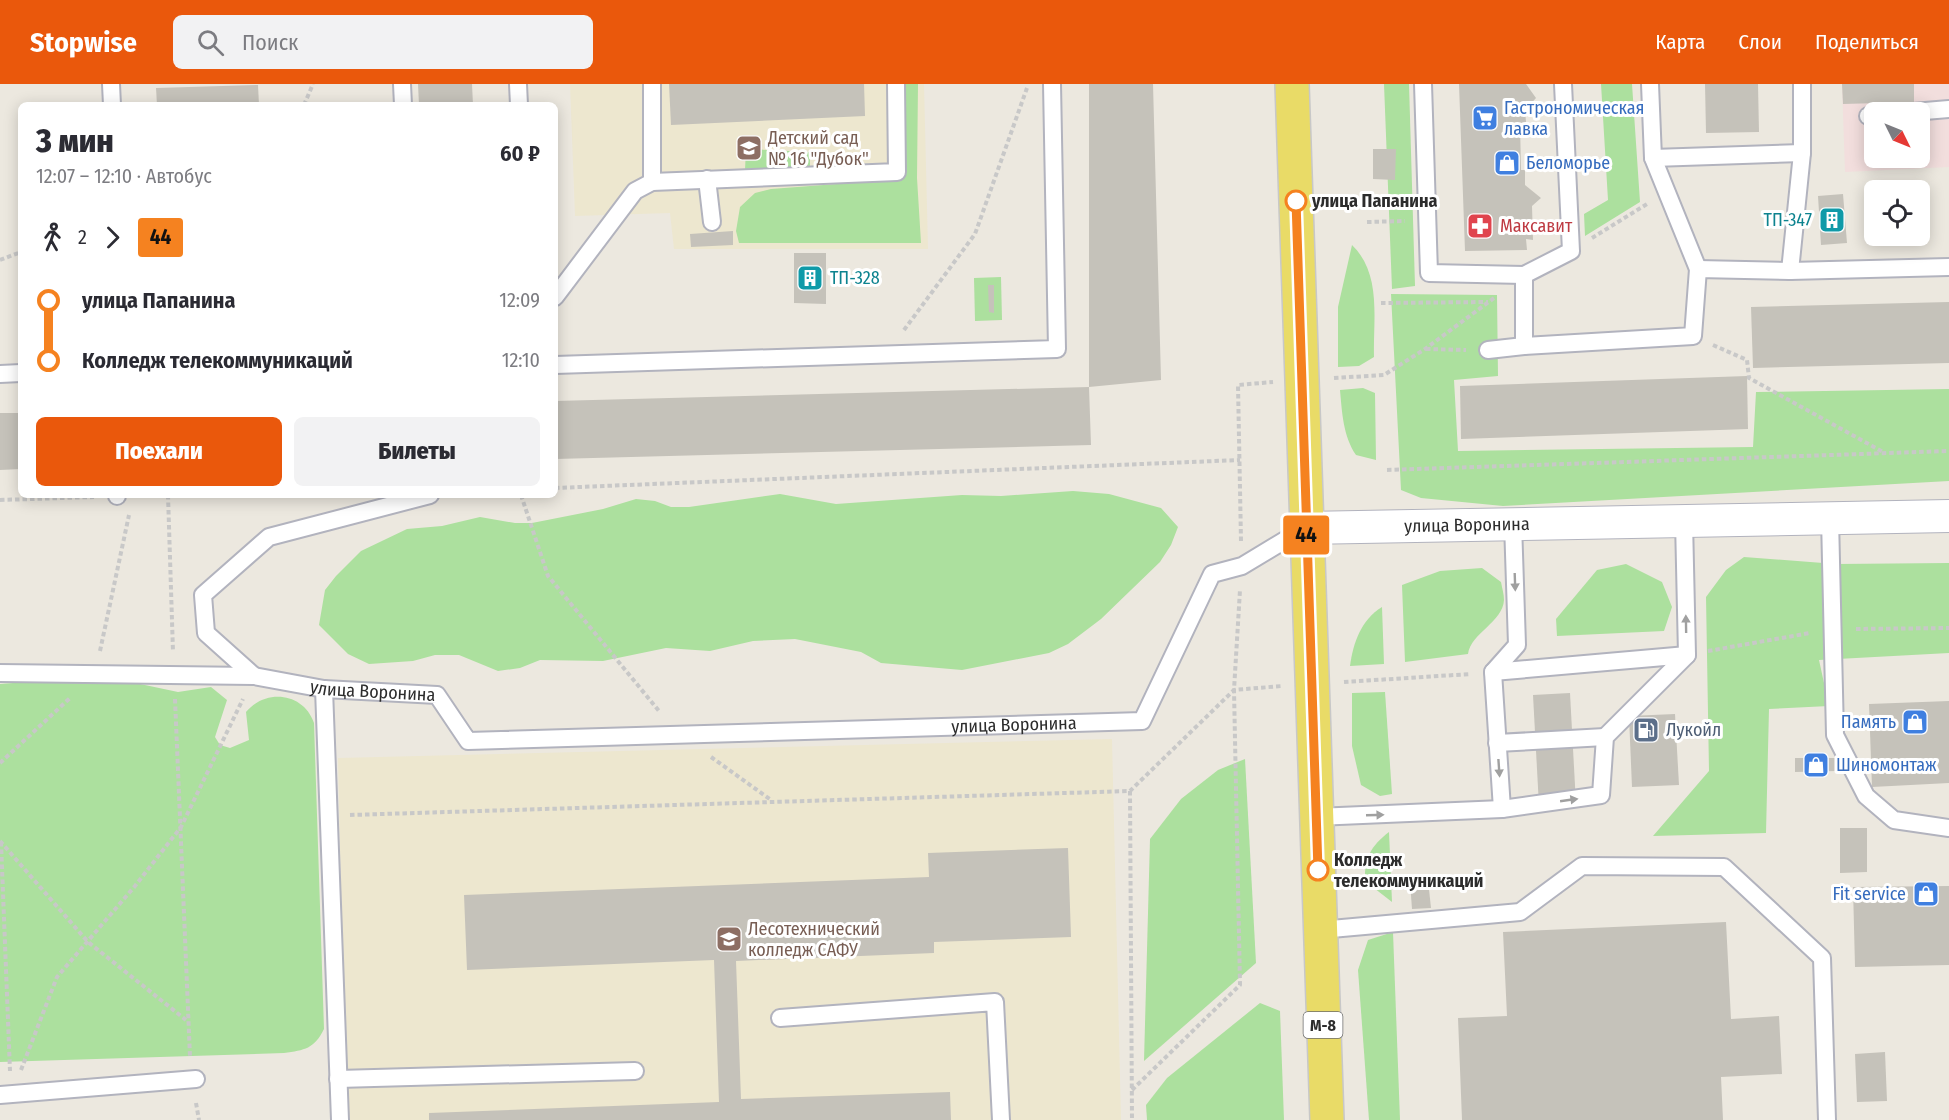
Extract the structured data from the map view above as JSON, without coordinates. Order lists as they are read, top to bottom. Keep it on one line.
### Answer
{"streets":{"main road":["М-8"],"street":["улица Воронина"]},"places":{"supermarket":["Гастрономическая лавка"],"school or university":["Детский сад № 16 \"Дубок\"","Лесотехнический колледж САФУ"],"shop":["Беломорье","Память","Шиномонтаж","Fit service"],"other":["улица Папанина","Колледж телекоммуникаций"],"building":["ТП-347","ТП-328"],"pharmacy":["Максавит"],"fuel station":["Лукойл"]},"lines":["bus line 44"],"north":"bottom right","page":{"header":"Stopwise","search":"Поиск","nav":["Карта","Слои","Поделиться"],"on_map":"44","heading":["3 мин","12:07 – 12:10 · Автобус","60 ₽"],"legs":["2","44"],"list":[{"name":"улица Папанина","value":"12:09"},{"name":"Колледж телекоммуникаций","value":"12:10"}],"buttons":["Поехали","Билеты"]}}
